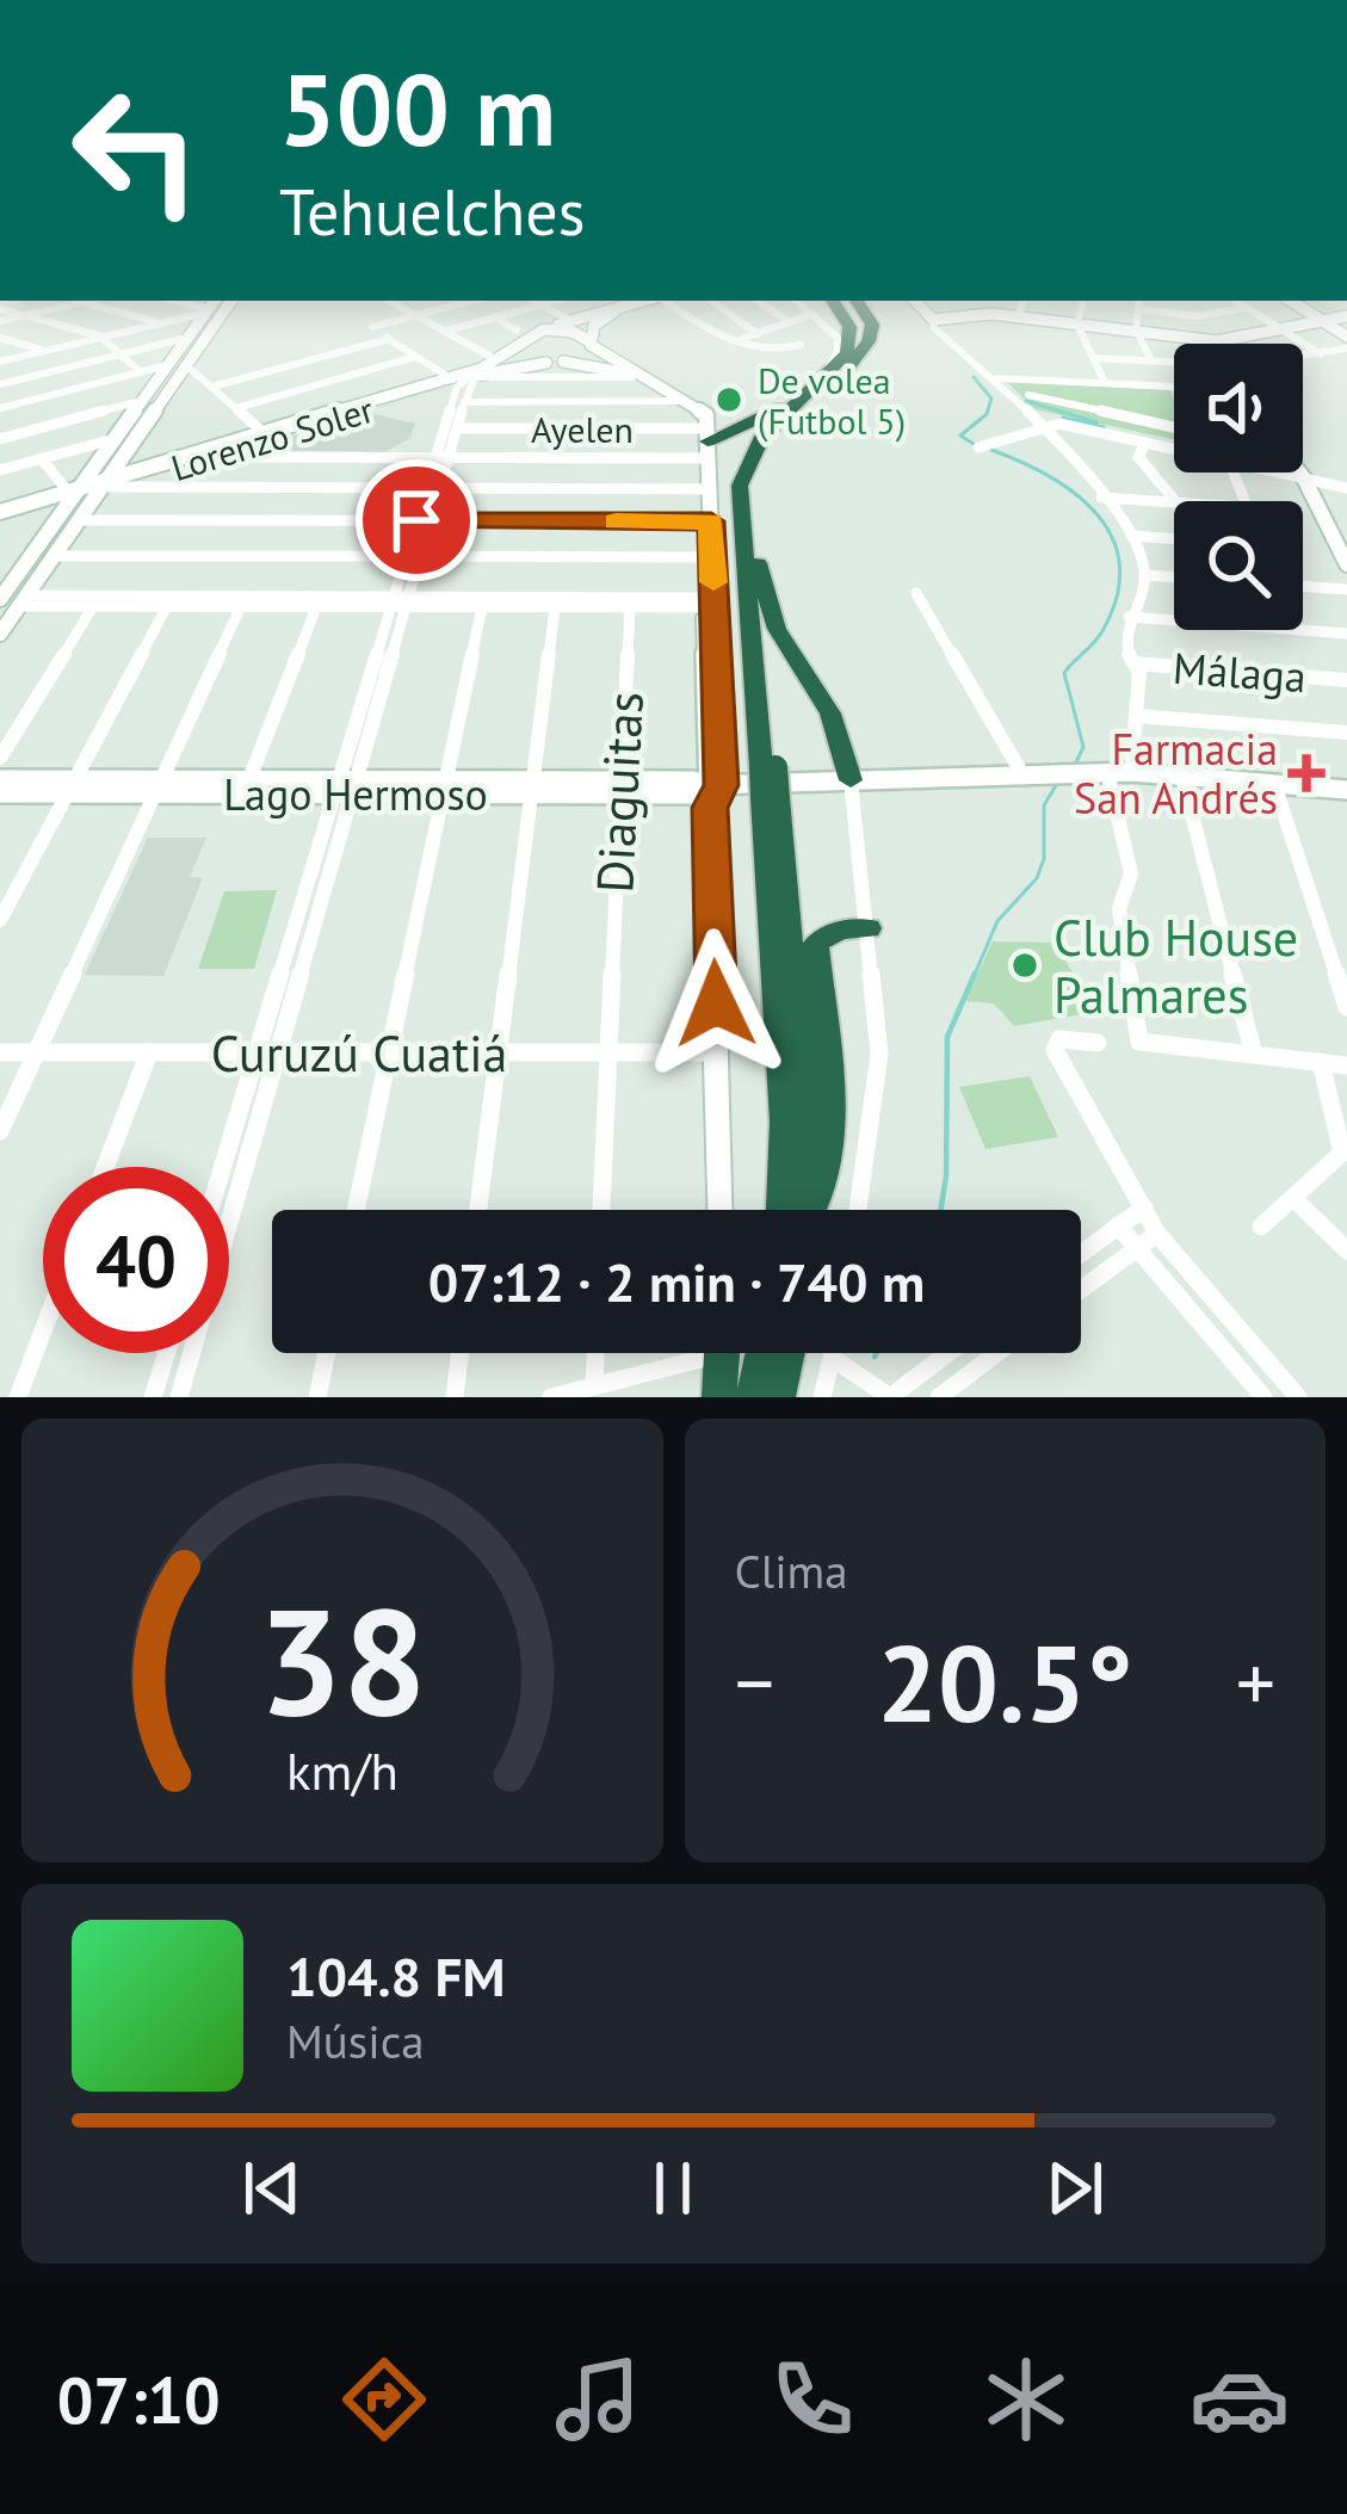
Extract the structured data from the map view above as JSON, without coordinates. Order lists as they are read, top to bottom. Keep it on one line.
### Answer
{"streets":{"street":["Ayelen","Lorenzo Soler","Málaga","Diaguitas","Lago Hermoso","Curuzú Cuatiá"]},"crossings":[["Diaguitas","Lago Hermoso"],["Diaguitas","Curuzú Cuatiá"]],"places":{"other":["De volea (Futbol 5)","Club House Palmares"],"health":["Farmacia San Andrés"]},"page":{"turn":["500 m","Tehuelches"],"limit":"40","trip":"07:12 · 2 min · 740 m","tile":"Clima","heat":["−","20.5°","+"],"song":["104.8 FM","Música"],"tabs":"07:10","gauge":["38","km/h"]}}
